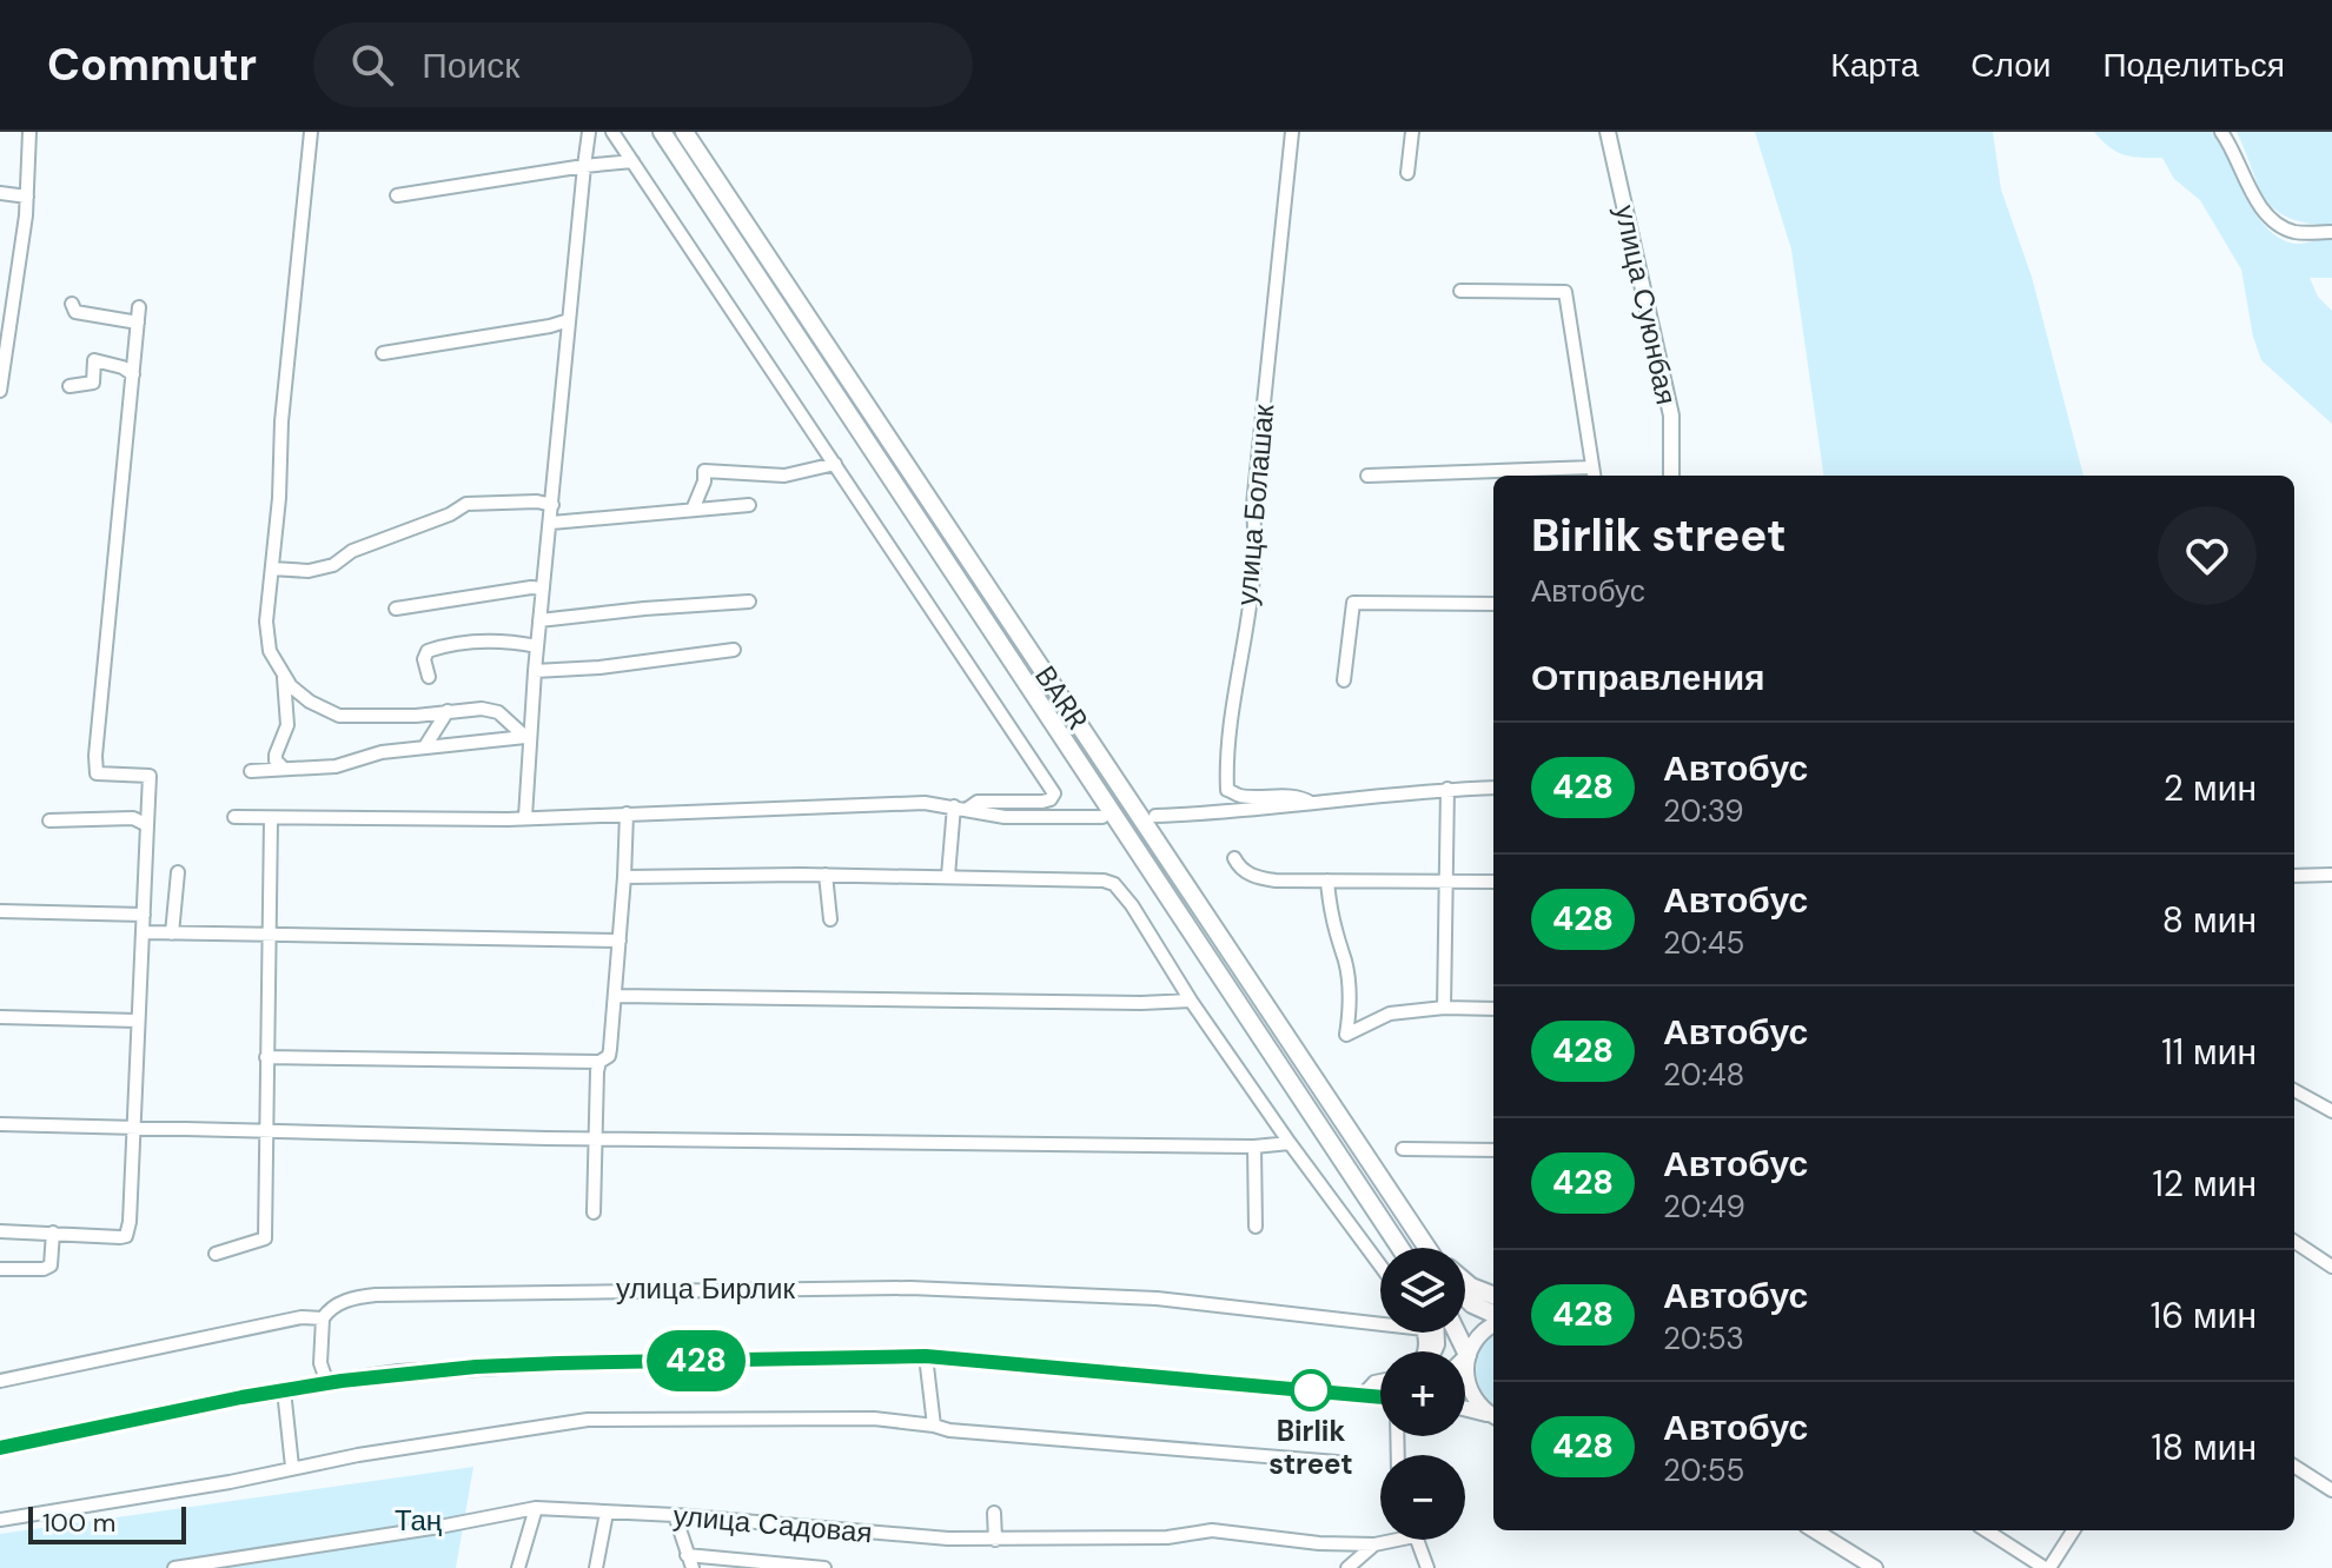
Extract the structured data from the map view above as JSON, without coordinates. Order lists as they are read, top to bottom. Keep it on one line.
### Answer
{"streets":{"highway":["BARR"],"main road":["улица Суюнбая"],"street":["улица Болашак","улица Бирлик","улица Садовая"]},"parks":["Таң"],"places":["Birlik street"],"lines":["bus line 428"],"scale_bar":"100 m","page":{"header":"Commutr","search":"Поиск","nav":["Карта","Слои","Поделиться"],"on_map":"428","heading":[["Birlik street","Автобус"],"Отправления"],"list":[{"mark":"428","name":"Автобус","note":"20:39","value":"2 мин"},{"mark":"428","name":"Автобус","note":"20:45","value":"8 мин"},{"mark":"428","name":"Автобус","note":"20:48","value":"11 мин"},{"mark":"428","name":"Автобус","note":"20:49","value":"12 мин"},{"mark":"428","name":"Автобус","note":"20:53","value":"16 мин"},{"mark":"428","name":"Автобус","note":"20:55","value":"18 мин"}],"map_buttons":["+","−"],"scale":"100 m"}}
